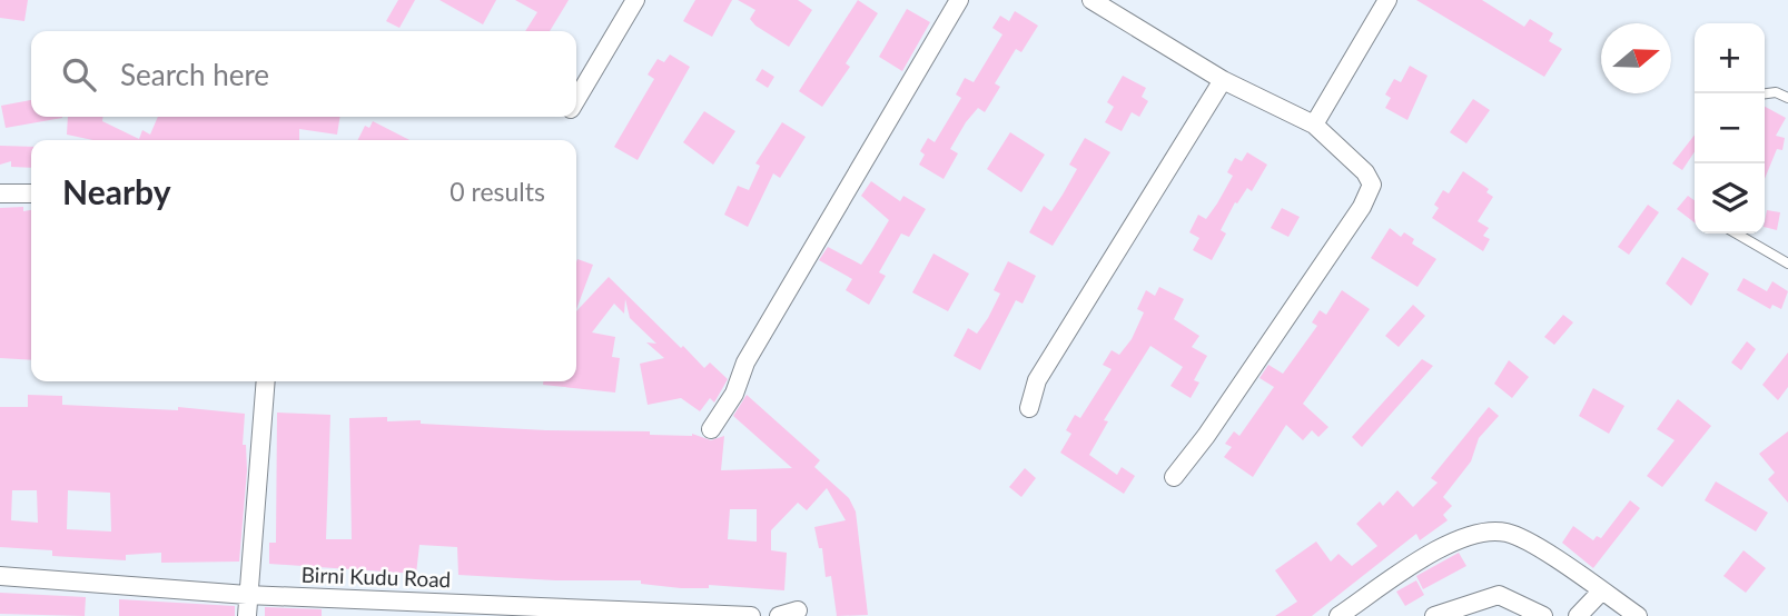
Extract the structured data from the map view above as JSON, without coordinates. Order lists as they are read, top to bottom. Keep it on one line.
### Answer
{"streets":{"street":["Birni Kudu Road"]},"north":"right","page":{"map_buttons":["+","−"],"search":"Search here","heading":["Nearby","0 results"]}}
